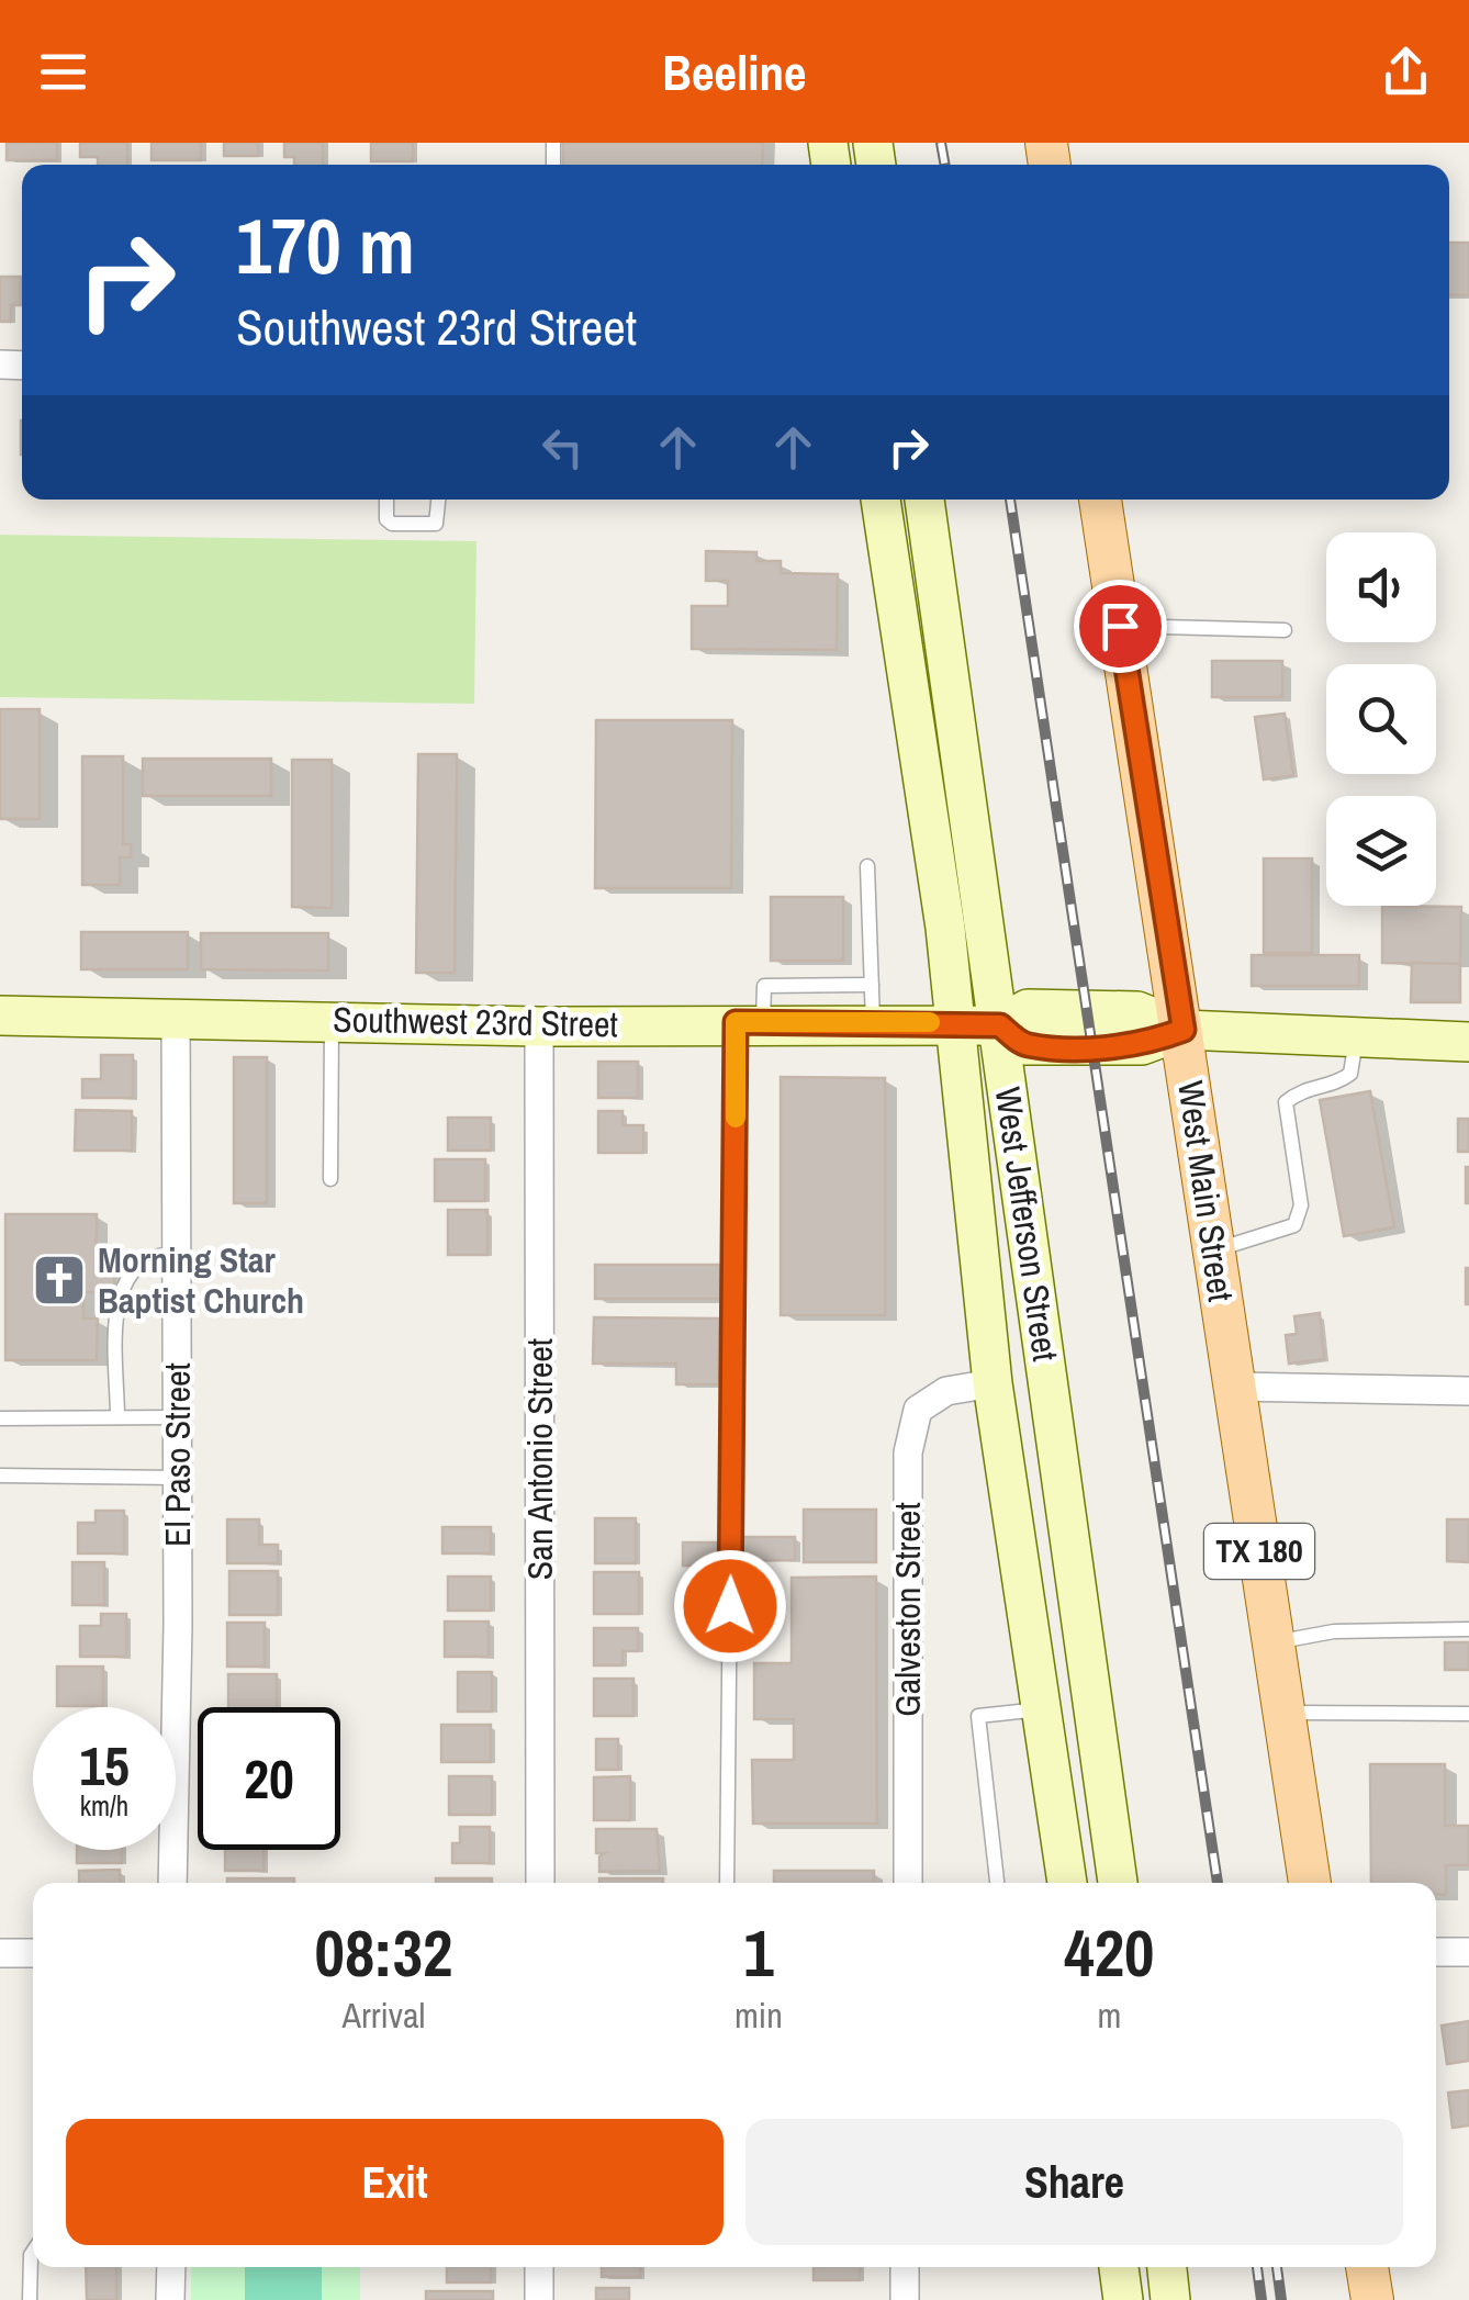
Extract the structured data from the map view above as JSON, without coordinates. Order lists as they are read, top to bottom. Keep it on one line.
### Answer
{"streets":{"main road":["Southwest 23rd Street","West Main Street","West Jefferson Street","TX 180"],"street":["El Paso Street","San Antonio Street","Galveston Street"]},"crossings":[["Southwest 23rd Street","West Jefferson Street"],["Southwest 23rd Street","El Paso Street"],["Southwest 23rd Street","San Antonio Street"],["West Jefferson Street","Galveston Street"]],"places":{"church":["Morning Star Baptist Church"]},"page":{"header":"Beeline","turn":["170 m","Southwest 23rd Street"],"speed":"15 km/h","limit":"20","eta":["08:32","Arrival","1","min","420","m"],"buttons":["Exit","Share"]}}
